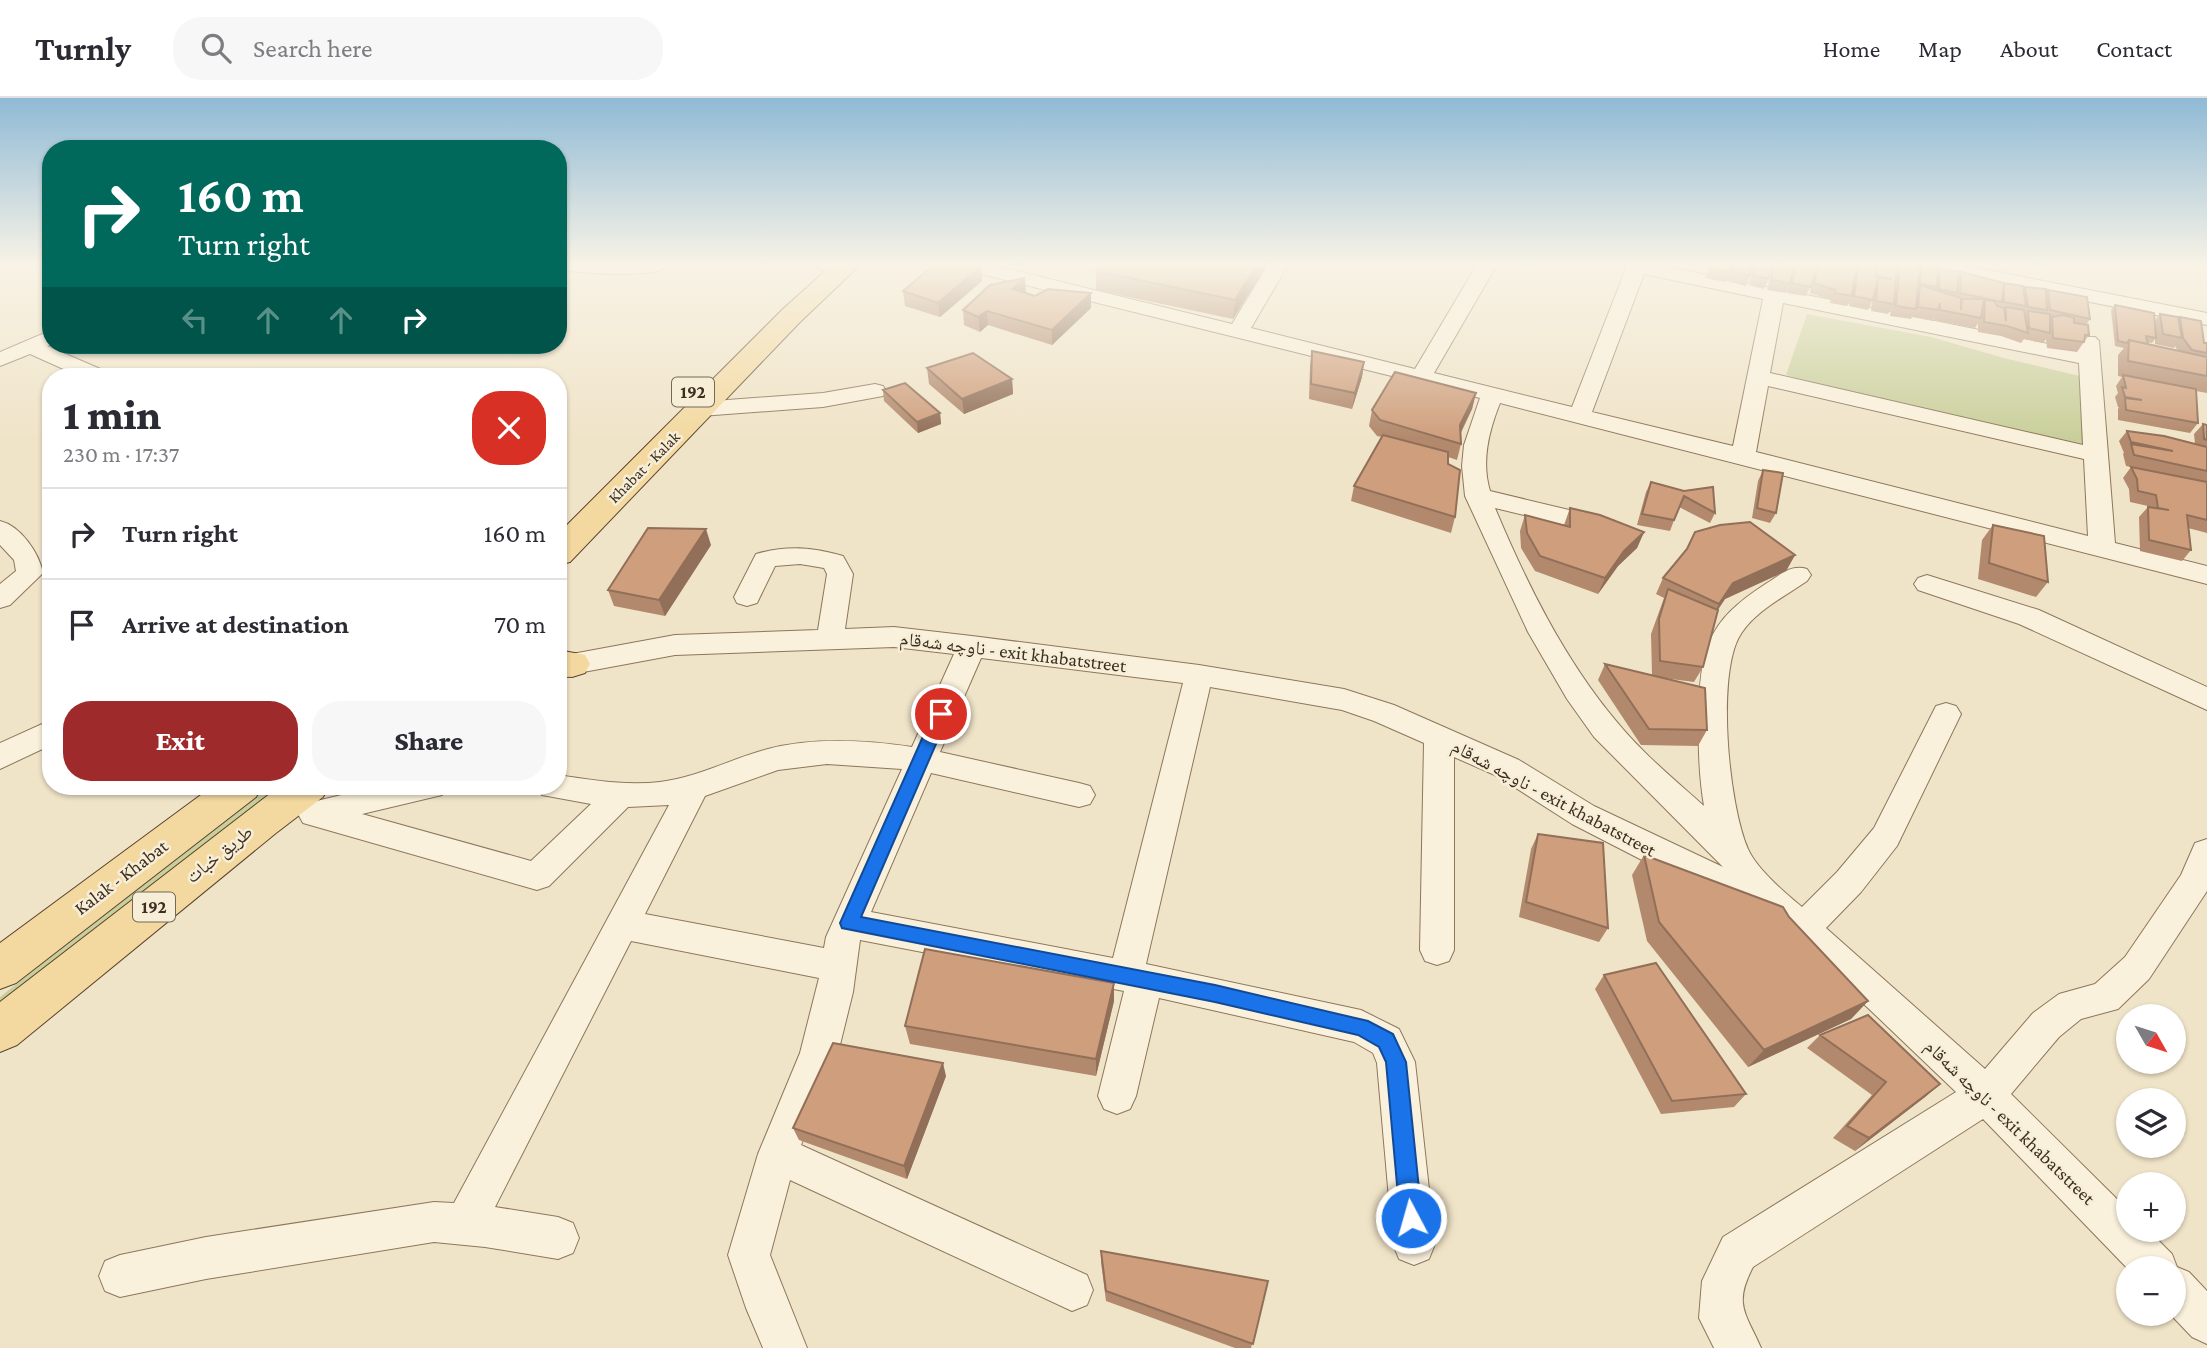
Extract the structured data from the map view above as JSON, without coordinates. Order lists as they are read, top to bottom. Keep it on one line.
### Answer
{"streets":{"main road":["192","Khabat - Kalak","طريق خبات","Kalak - Khabat"],"street":["ناوچە شەقام - exit khabatstreet"]},"crossings":[["طريق خبات","Kalak - Khabat"]],"north":"bottom right","page":{"header":"Turnly","search":"Search here","nav":["Home","Map","About","Contact"],"turn":["160 m","Turn right"],"heading":["1 min","230 m · 17:37"],"list":[{"name":"Turn right","value":"160 m"},{"name":"Arrive at destination","value":"70 m"}],"buttons":["Exit","Share"],"map_buttons":["+","−"]}}
